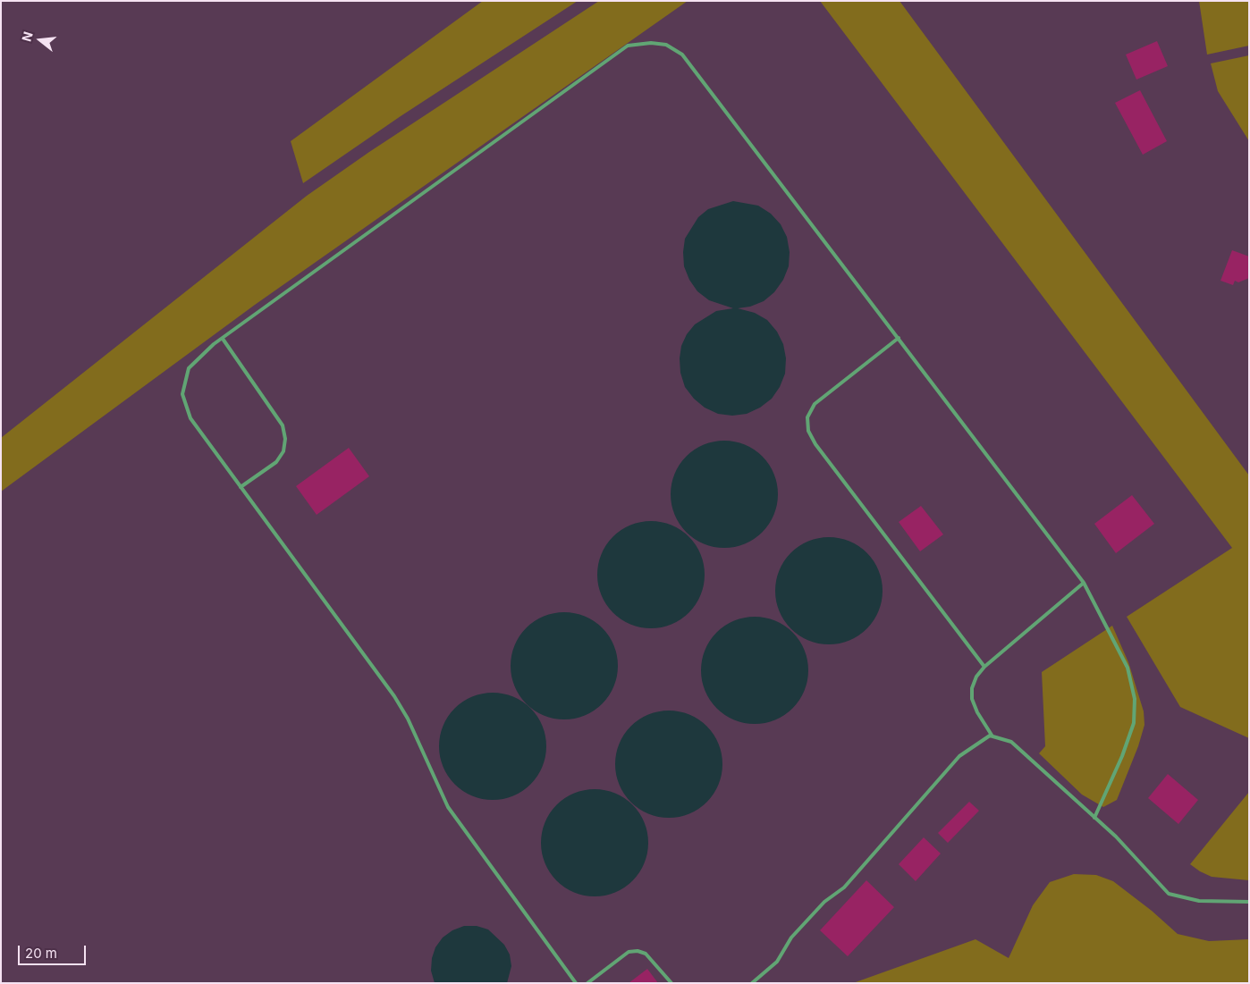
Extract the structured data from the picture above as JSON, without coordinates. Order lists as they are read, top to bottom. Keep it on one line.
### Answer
{"scale_bar":"20 m","north":"left"}
